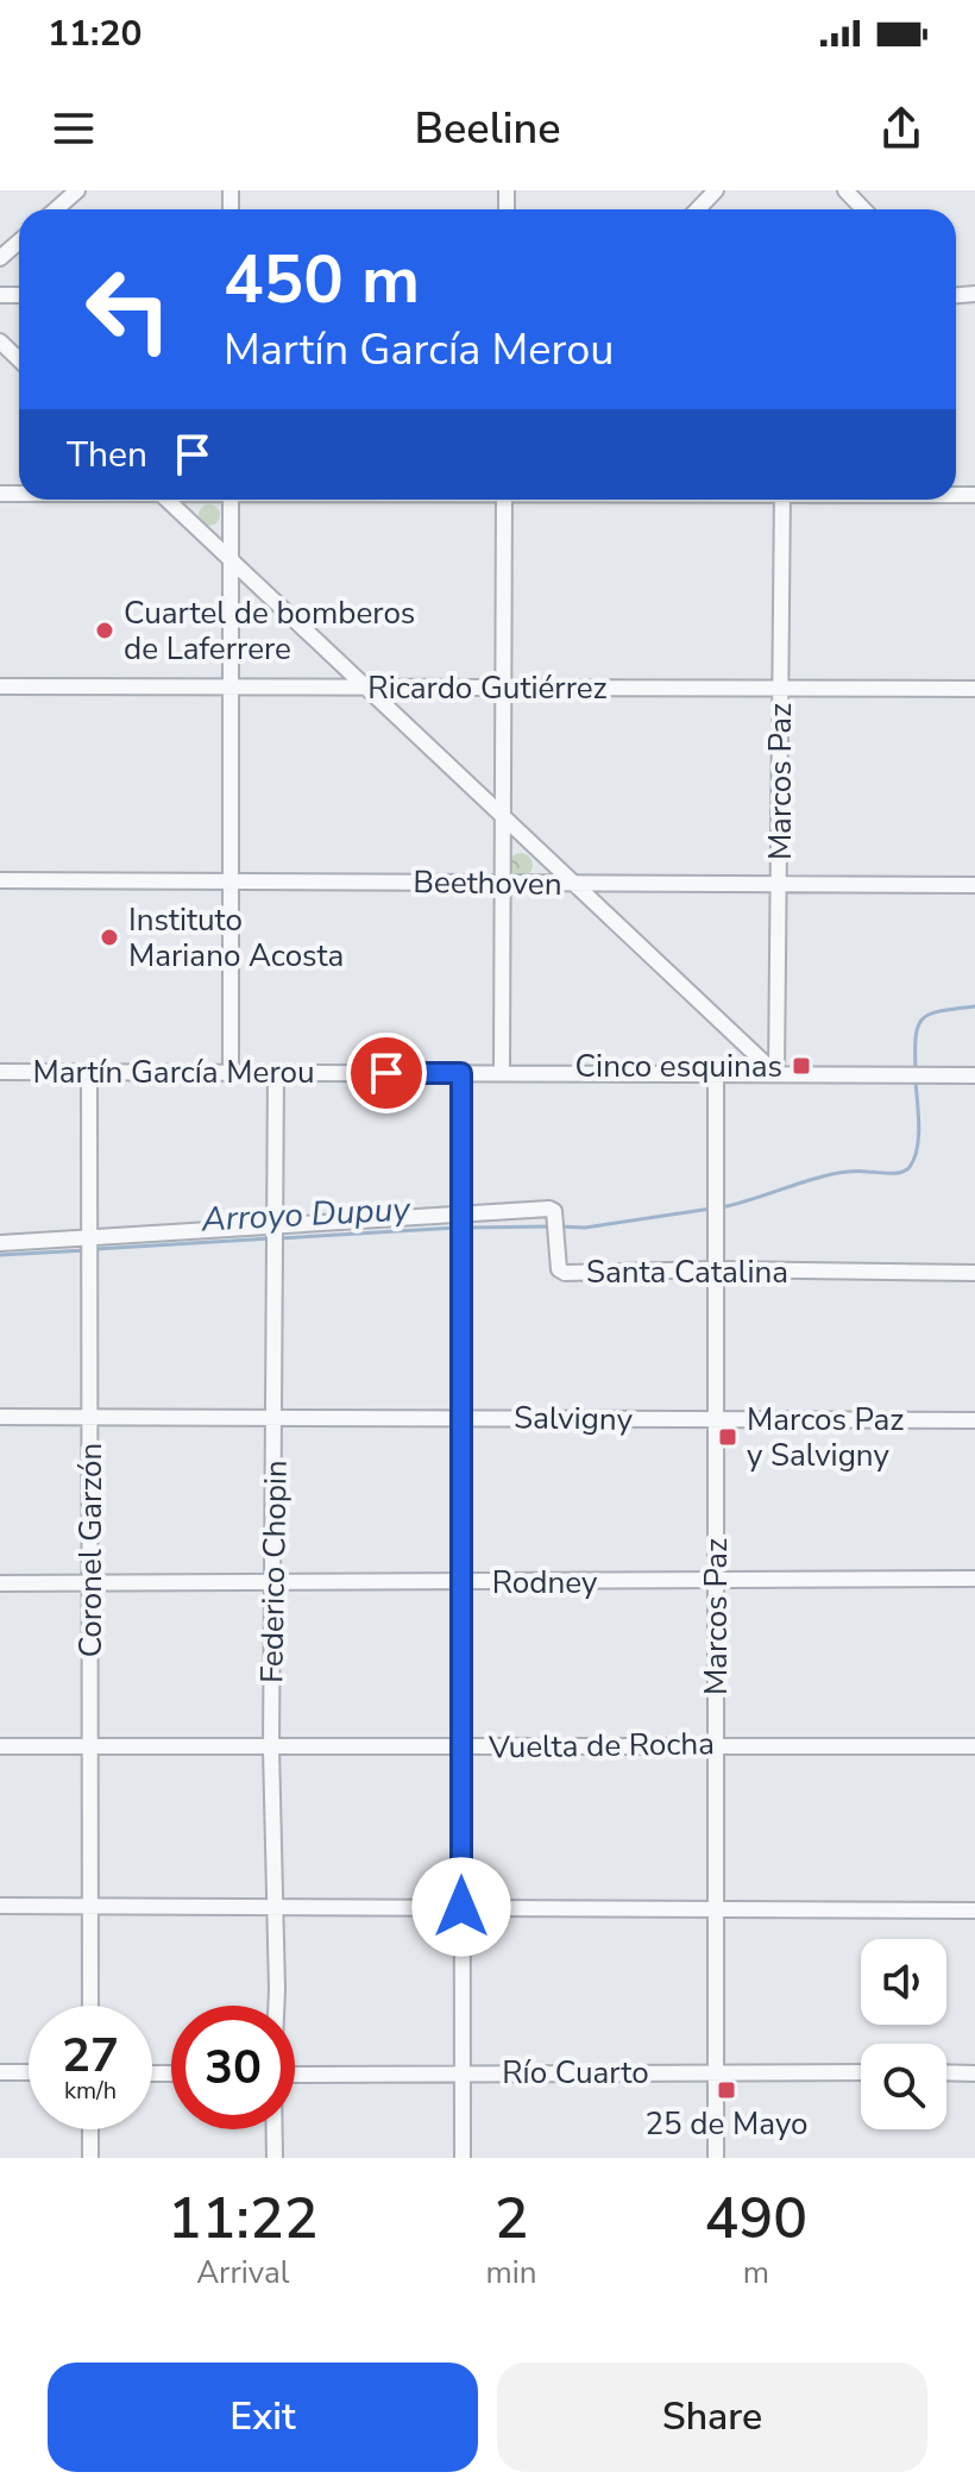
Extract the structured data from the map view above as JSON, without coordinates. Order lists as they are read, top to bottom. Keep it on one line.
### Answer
{"streets":{"street":["Ricardo Gutiérrez","Marcos Paz","Beethoven","Martín García Merou","Santa Catalina","Salvigny","Coronel Garzón","Federico Chopin","Rodney","Vuelta de Rocha","Río Cuarto"]},"crossings":[["Ricardo Gutiérrez","Marcos Paz"],["Marcos Paz","Beethoven"],["Marcos Paz","Martín García Merou"],["Marcos Paz","Santa Catalina"],["Marcos Paz","Salvigny"],["Marcos Paz","Rodney"],["Marcos Paz","Vuelta de Rocha"],["Marcos Paz","Río Cuarto"],["Martín García Merou","Coronel Garzón"],["Martín García Merou","Federico Chopin"],["Santa Catalina","Coronel Garzón"],["Santa Catalina","Federico Chopin"],["Salvigny","Coronel Garzón"],["Salvigny","Federico Chopin"],["Coronel Garzón","Rodney"],["Coronel Garzón","Vuelta de Rocha"],["Federico Chopin","Rodney"],["Federico Chopin","Vuelta de Rocha"]],"water":["Arroyo Dupuy"],"places":{"other":["Cuartel de bomberos de Laferrere","Instituto Mariano Acosta"],"transit":["Cinco esquinas","Marcos Paz y Salvigny","25 de Mayo"]},"page":{"status":"11:20","header":"Beeline","turn":["450 m","Martín García Merou"],"then":"Then","speed":"27 km/h","limit":"30","eta":["11:22","Arrival","2","min","490","m"],"buttons":["Exit","Share"]}}
